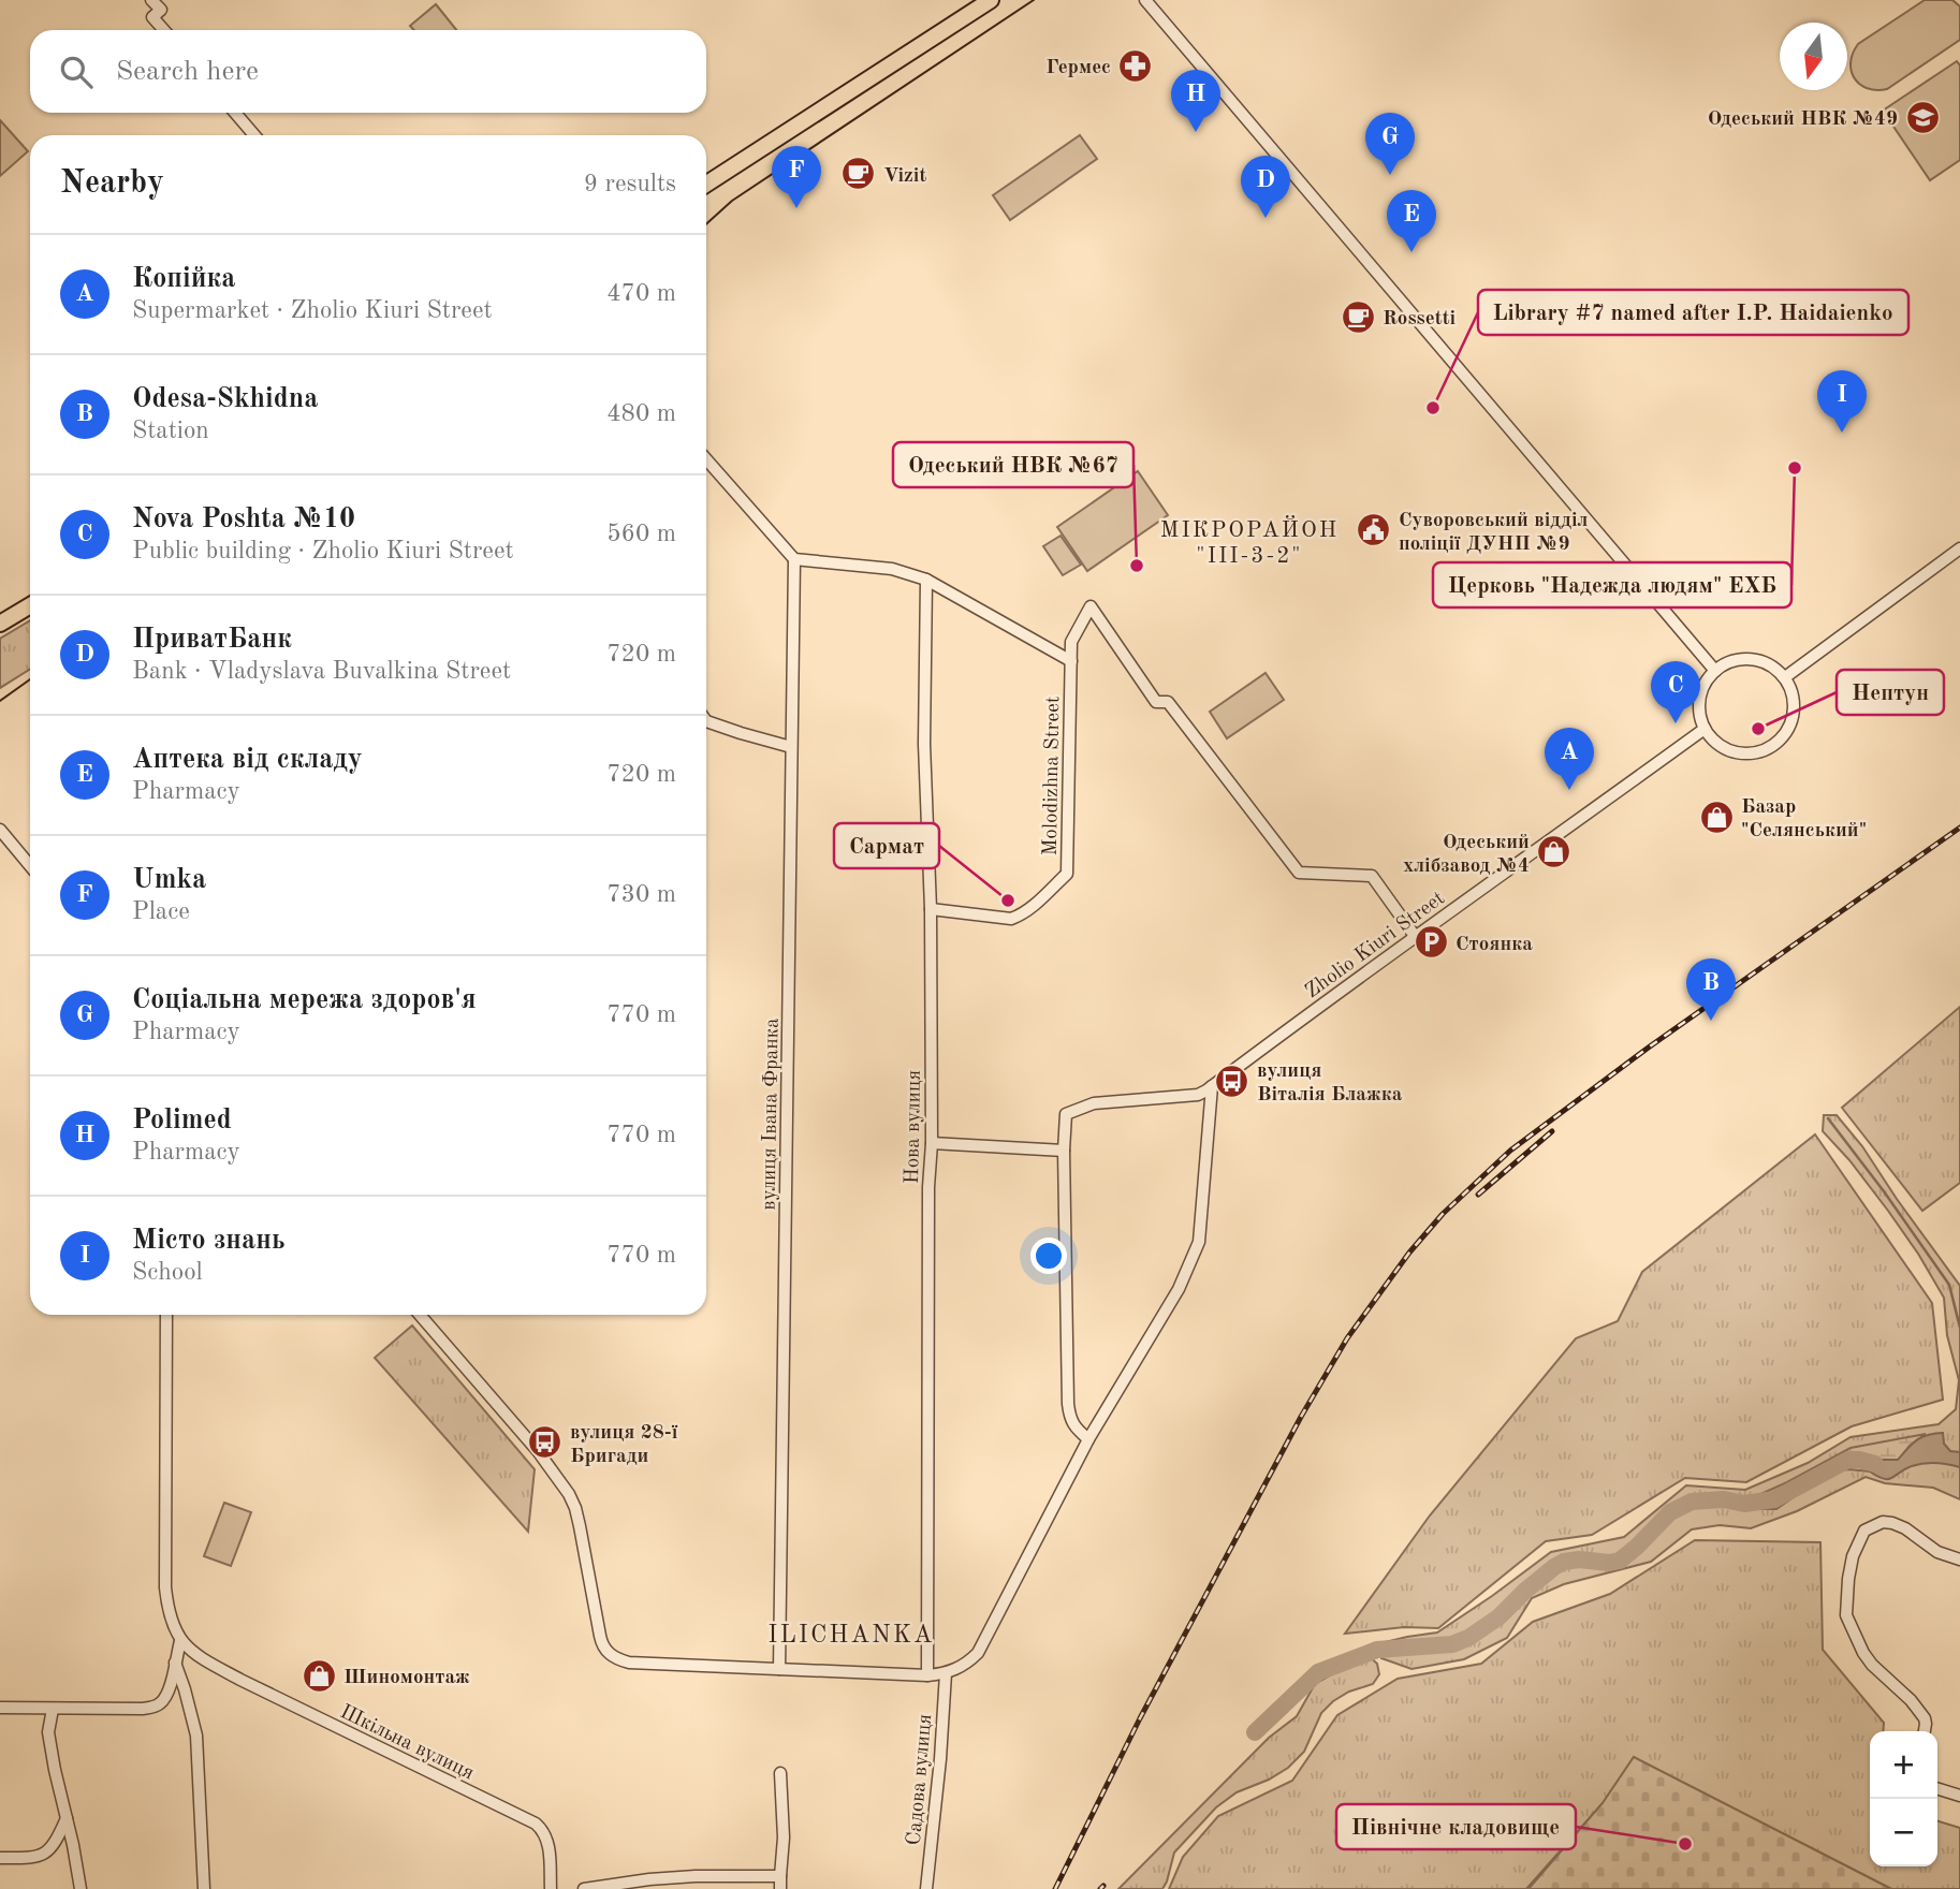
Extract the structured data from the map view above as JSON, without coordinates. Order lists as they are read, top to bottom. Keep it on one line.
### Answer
{"streets":{"street":["Molodizhna Street","Zholio Kiuri Street","вулиця Івана Франка","Нова вулиця","Шкільна вулиця","Садова вулиця"]},"crossings":[["Molodizhna Street","Zholio Kiuri Street"],["Molodizhna Street","Нова вулиця"]],"districts":["МІКРОРАЙОН \"ІІІ-3-2\"","ILICHANKA"],"places":{"pharmacy":["Гермес"],"school or university":["Одеський НВК №49"],"cafe":["Vizit","Rossetti"],"other":["Library #7 named after I.P. Haidaienko","Церковь \"Надежда людям\" ЕХБ","Одеський НВК №67","Нептун","Сармат","Північне кладовище"],"public building":["Суворовський відділ поліції ДУНП №9"],"shop":["Базар \"Селянський\"","Одеський хлібзавод №4","Шиномонтаж"],"parking":["Стоянка"],"bus stop":["вулиця Віталія Блажка","вулиця 28-ї Бригади"]},"north":"bottom","page":{"search":"Search here","pins":["H","G","F","D","E","I","C","A","B"],"heading":["Nearby","9 results"],"list":[{"mark":"A","name":"Копійка","note":"Supermarket · Zholio Kiuri Street","value":"470 m"},{"mark":"B","name":"Odesa-Skhidna","note":"Station","value":"480 m"},{"mark":"C","name":"Nova Poshta №10","note":"Public building · Zholio Kiuri Street","value":"560 m"},{"mark":"D","name":"ПриватБанк","note":"Bank · Vladyslava Buvalkina Street","value":"720 m"},{"mark":"E","name":"Аптека від складу","note":"Pharmacy","value":"720 m"},{"mark":"F","name":"Umka","note":"Place","value":"730 m"},{"mark":"G","name":"Соціальна мережа здоров'я","note":"Pharmacy","value":"770 m"},{"mark":"H","name":"Polimed","note":"Pharmacy","value":"770 m"},{"mark":"I","name":"Місто знань","note":"School","value":"770 m"}],"map_buttons":["+","−"]}}
